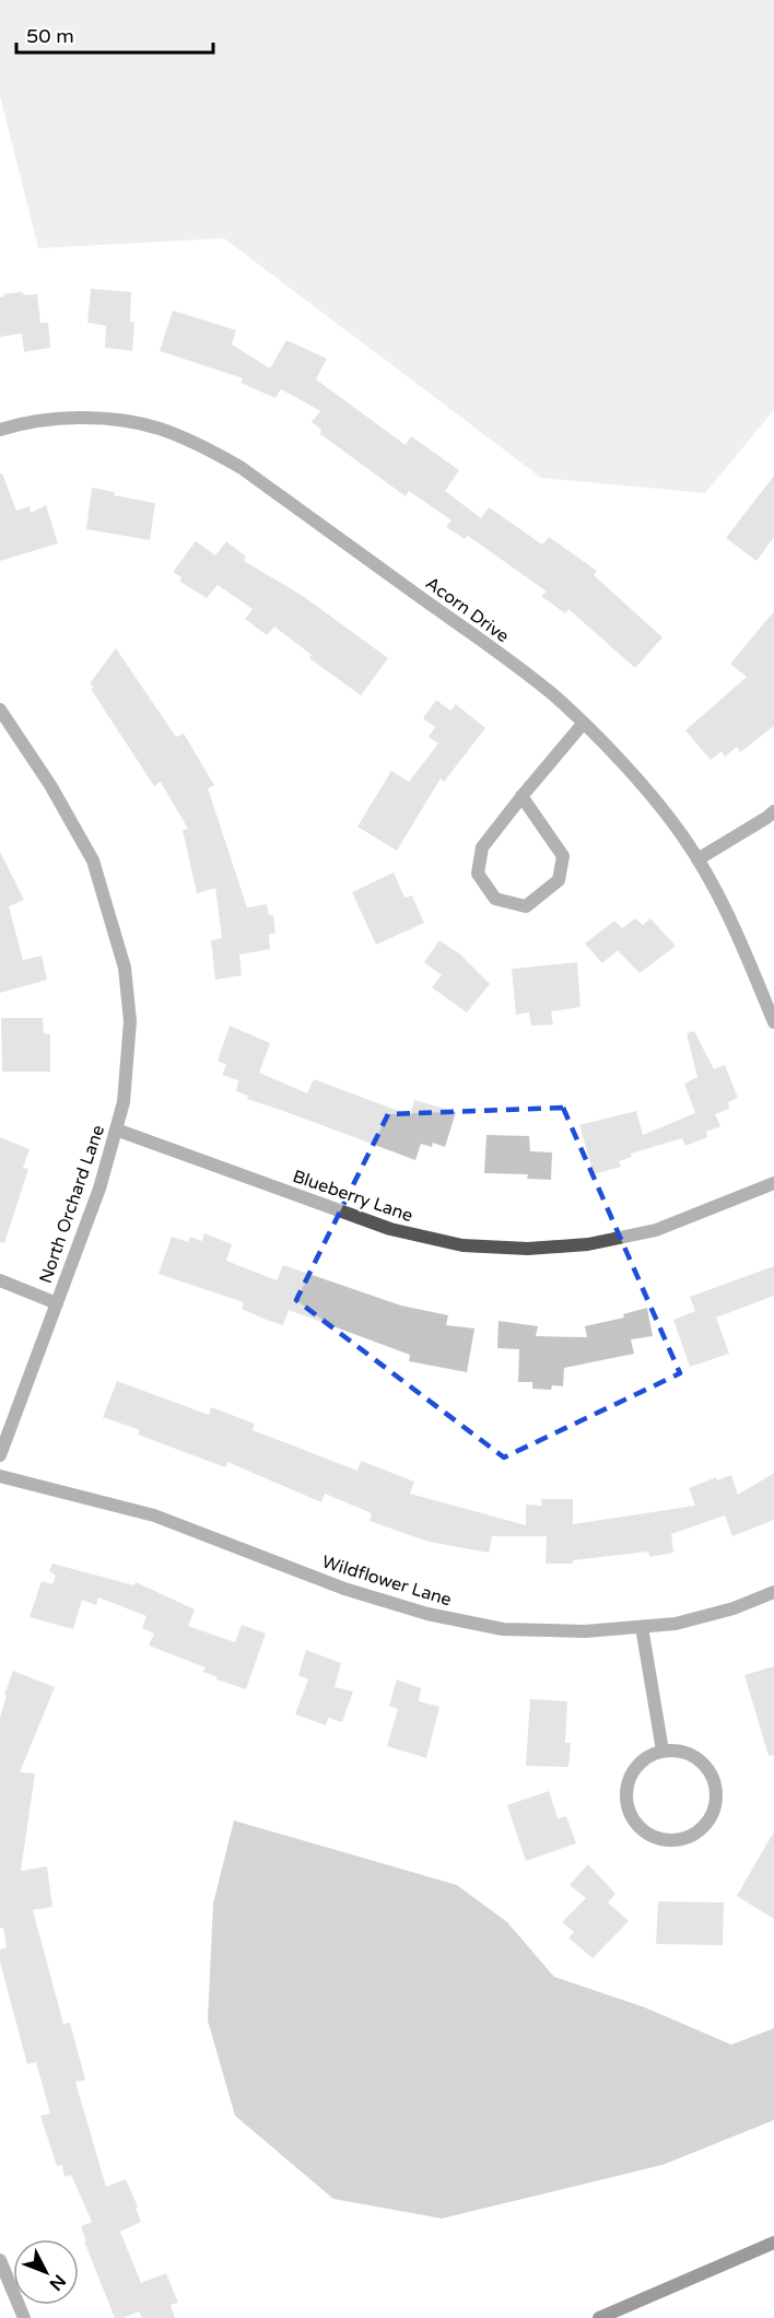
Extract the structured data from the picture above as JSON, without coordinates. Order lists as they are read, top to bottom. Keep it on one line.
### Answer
{"streets":{"street":["Acorn Drive","Blueberry Lane","North Orchard Lane","Wildflower Lane"]},"crossings":[["Blueberry Lane","North Orchard Lane"]],"scale_bar":"50 m","north":"bottom right"}
